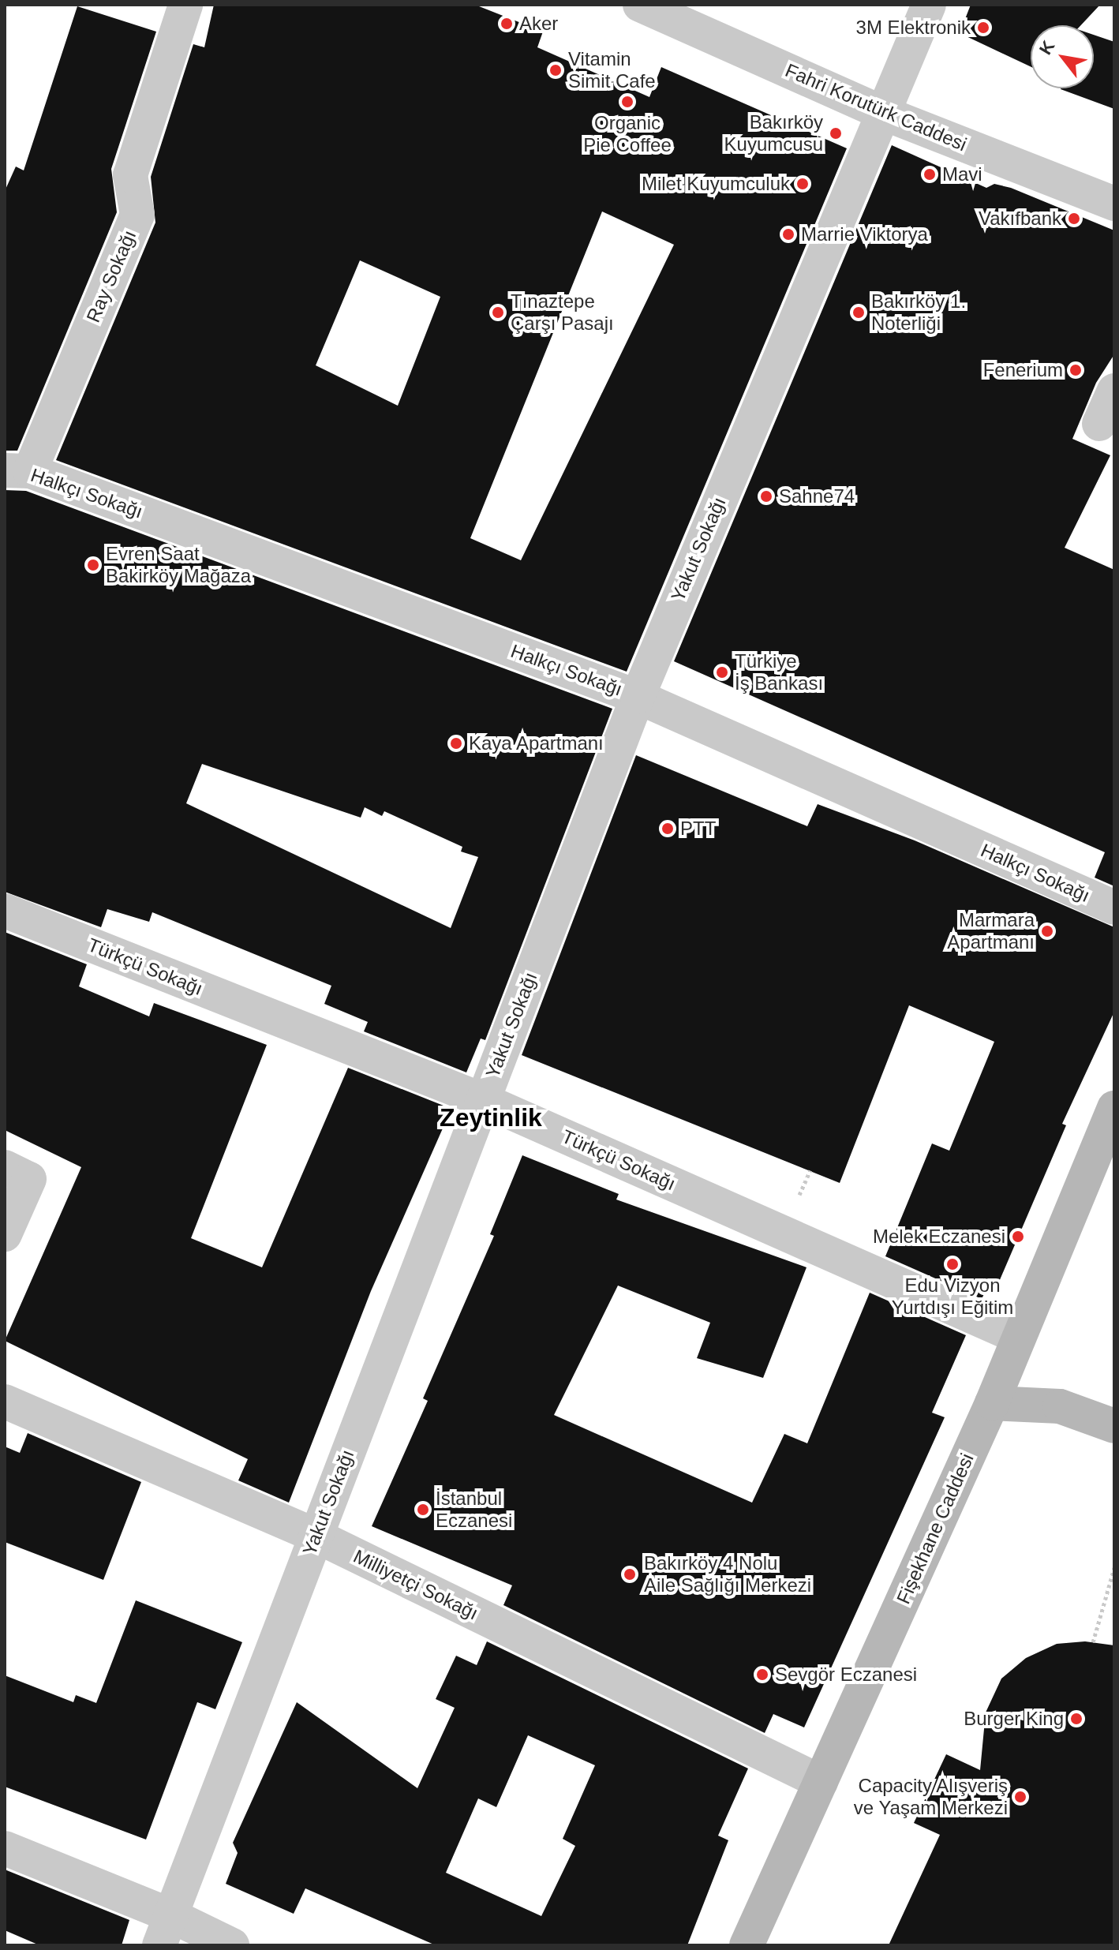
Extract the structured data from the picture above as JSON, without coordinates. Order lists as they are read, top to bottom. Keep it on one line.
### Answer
{"streets":{"main road":["Fişekhane Caddesi"],"street":["Fahri Korutürk Caddesi","Ray Sokağı","Halkçı Sokağı","Yakut Sokağı","Türkçü Sokağı","Milliyetçi Sokağı"]},"crossings":[["Fahri Korutürk Caddesi","Yakut Sokağı"],["Ray Sokağı","Halkçı Sokağı"],["Halkçı Sokağı","Yakut Sokağı"],["Yakut Sokağı","Türkçü Sokağı"],["Yakut Sokağı","Milliyetçi Sokağı"],["Türkçü Sokağı","Fişekhane Caddesi"],["Fişekhane Caddesi","Milliyetçi Sokağı"]],"districts":["Zeytinlik"],"places":["Aker","3M Elektronik","Vitamin Simit Cafe","Organic Pie Coffee","Bakırköy Kuyumcusu","Mavi","Milet Kuyumculuk","Vakıfbank","Marrie Viktorya","Tınaztepe Çarşı Pasajı","Bakırköy 1. Noterliği","Fenerium","Sahne74","Evren Saat Bakirköy Mağaza","Türkiye İş Bankası","Kaya Apartmanı","PTT","Marmara Apartmanı","Melek Eczanesi","Edu Vizyon Yurtdışı Eğitim","İstanbul Eczanesi","Bakırköy 4 Nolu Aile Sağlığı Merkezi","Sevgör Eczanesi","Burger King","Capacity Alışveriş ve Yaşam Merkezi"],"north":"top left"}
